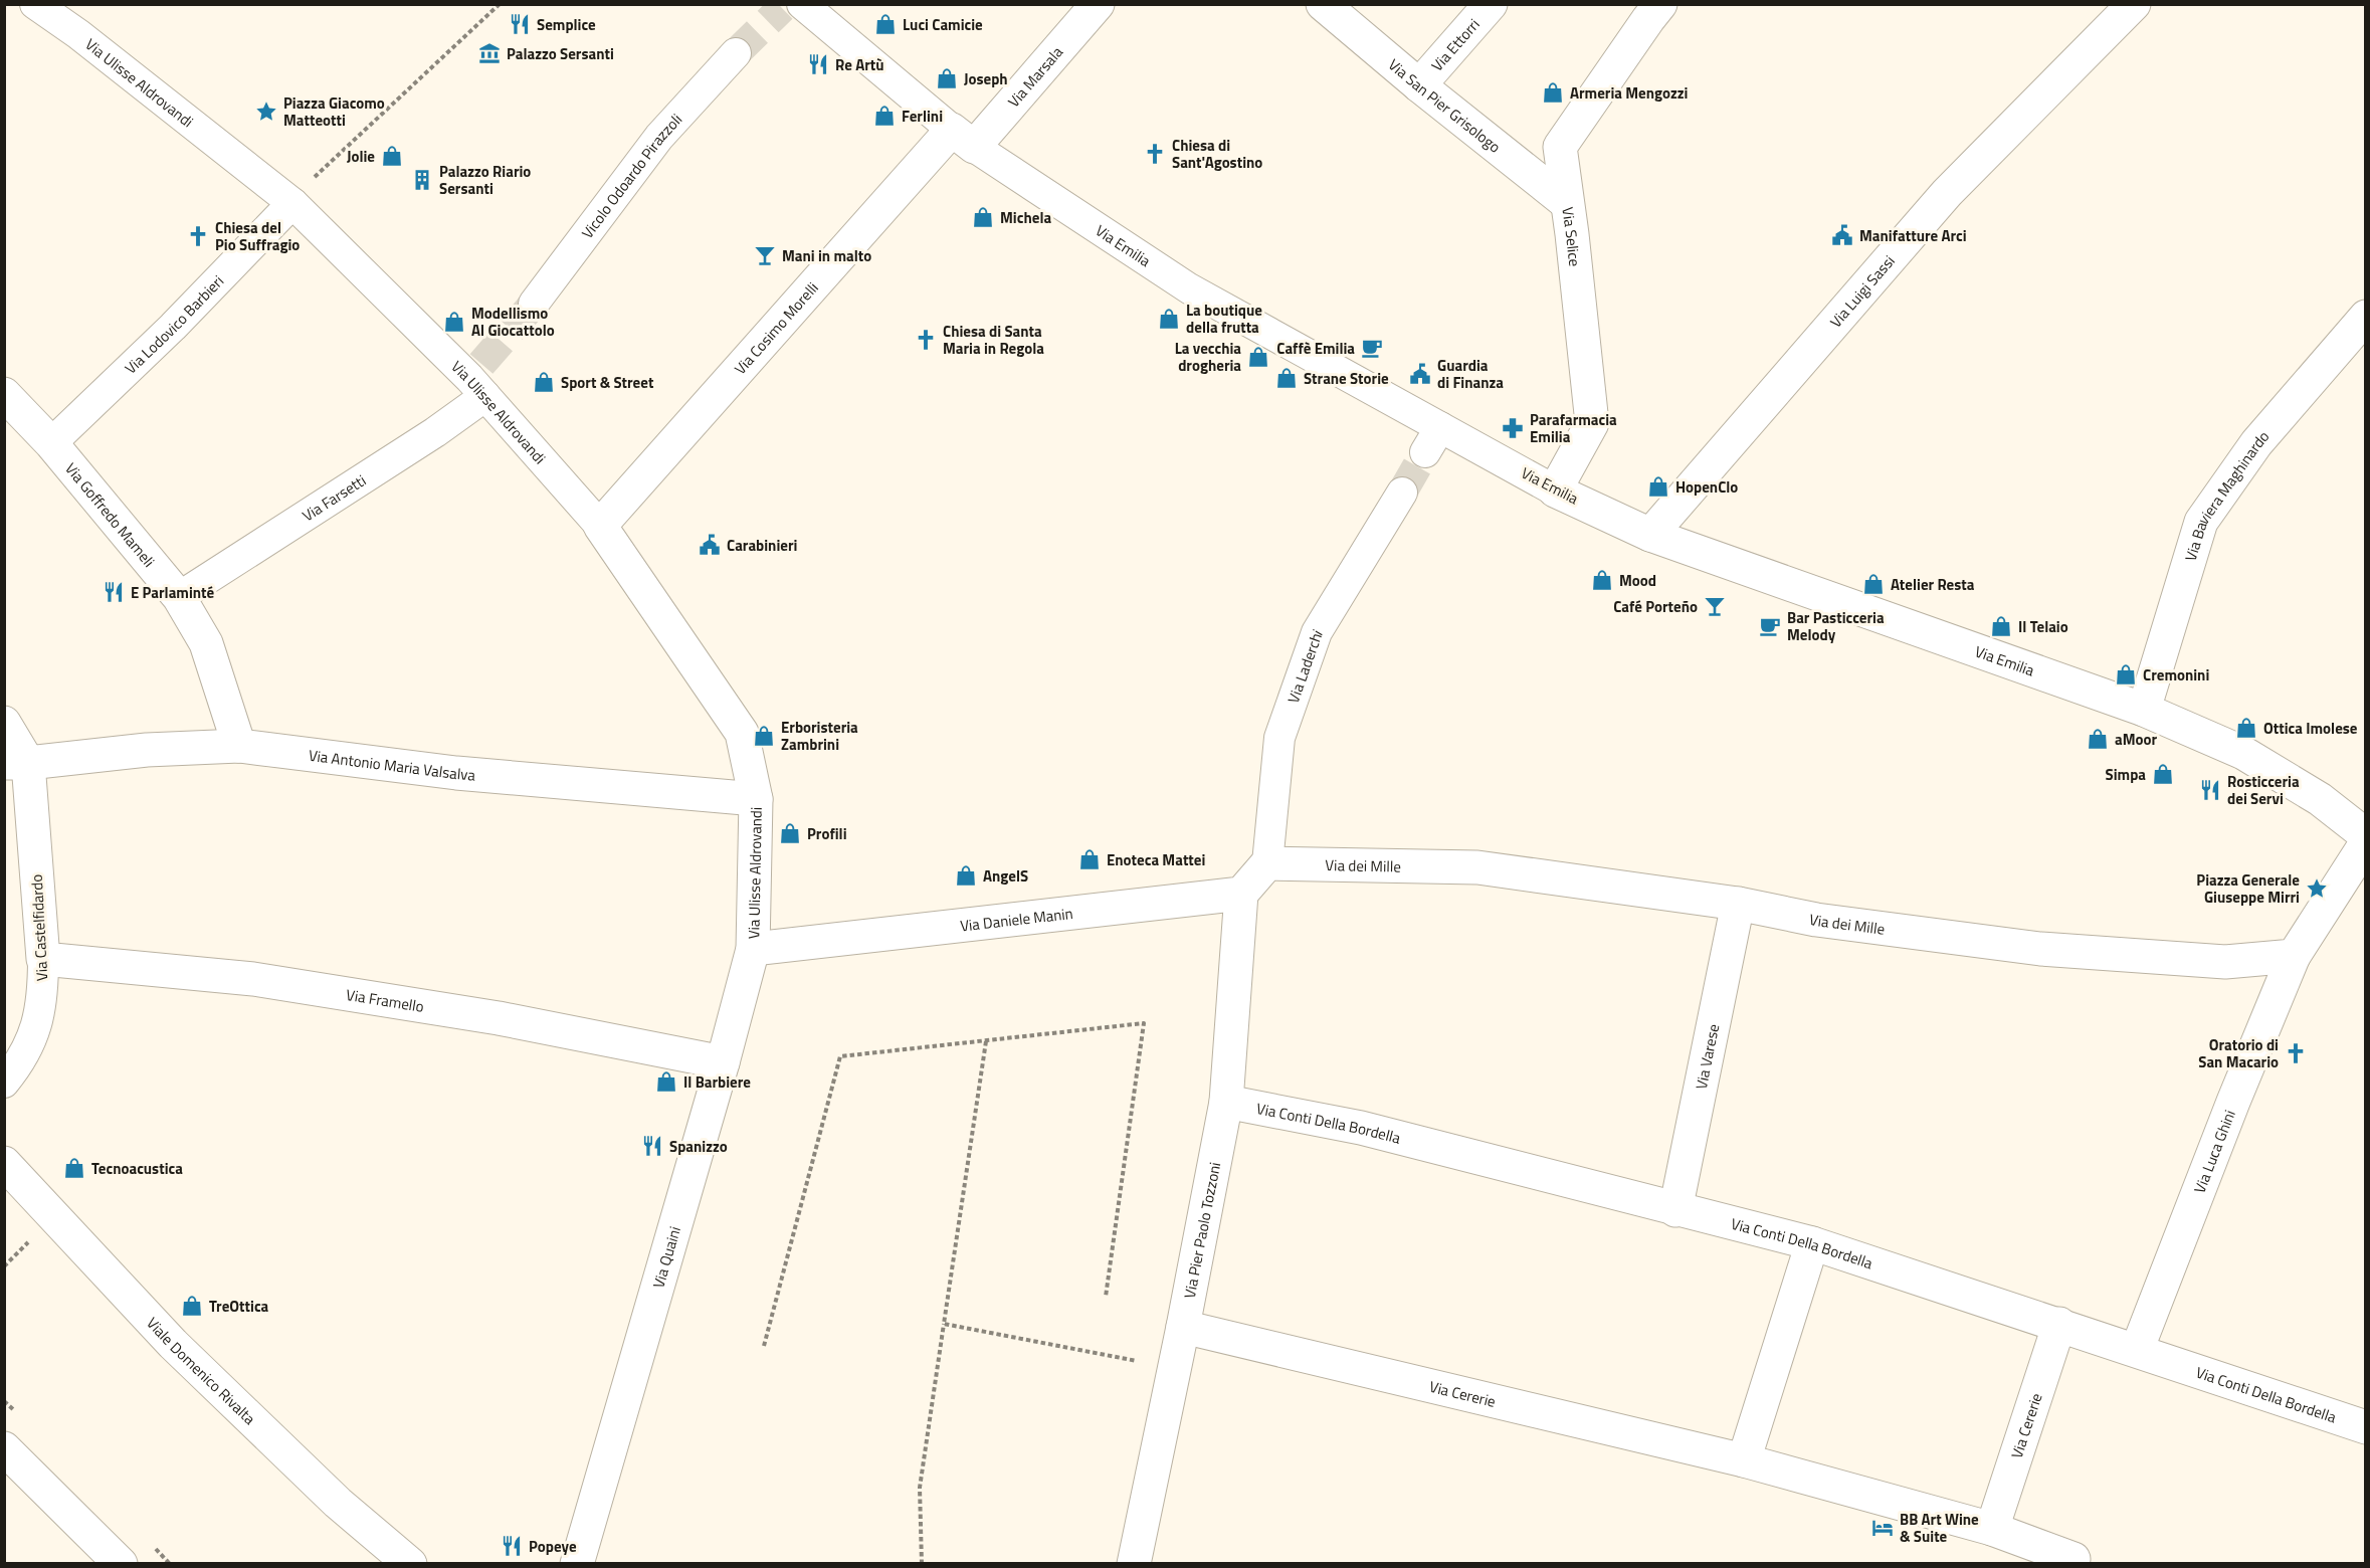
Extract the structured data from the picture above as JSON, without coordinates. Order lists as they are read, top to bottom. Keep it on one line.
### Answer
{"streets":{"street":["Via Ettorri","Via Marsala","Via Ulisse Aldrovandi","Via San Pier Grisologo","Vicolo Odoardo Pirazzoli","Via Selice","Via Emilia","Via Luigi Sassi","Via Lodovico Barbieri","Via Cosimo Morelli","Via Farsetti","Via Baviera Maghinardo","Via Goffredo Mameli","Via Laderchi","Via Antonio Maria Valsalva","Via dei Mille","Via Daniele Manin","Via Castelfidardo","Via Framello","Via Varese","Via Conti Della Bordella","Via Luca Ghini","Via Pier Paolo Tozzoni","Via Quaini","Viale Domenico Rivalta","Via Cererie"]},"crossings":[["Via Ettorri","Via San Pier Grisologo"],["Via Marsala","Via Emilia"],["Via Marsala","Via Cosimo Morelli"],["Via Ulisse Aldrovandi","Via Lodovico Barbieri"],["Via Ulisse Aldrovandi","Via Cosimo Morelli"],["Via Ulisse Aldrovandi","Via Farsetti"],["Via Ulisse Aldrovandi","Via Antonio Maria Valsalva"],["Via Ulisse Aldrovandi","Via Daniele Manin"],["Via Ulisse Aldrovandi","Via Quaini"],["Via San Pier Grisologo","Via Selice"],["Via Selice","Via Emilia"],["Via Emilia","Via Luigi Sassi"],["Via Emilia","Via Cosimo Morelli"],["Via Emilia","Via Baviera Maghinardo"],["Via Lodovico Barbieri","Via Goffredo Mameli"],["Via Farsetti","Via Goffredo Mameli"],["Via Goffredo Mameli","Via Antonio Maria Valsalva"],["Via Laderchi","Via dei Mille"],["Via Antonio Maria Valsalva","Via Castelfidardo"],["Via dei Mille","Via Varese"],["Via dei Mille","Via Luca Ghini"],["Via Daniele Manin","Via Pier Paolo Tozzoni"],["Via Daniele Manin","Via Quaini"],["Via Castelfidardo","Via Framello"],["Via Framello","Via Quaini"],["Via Varese","Via Conti Della Bordella"],["Via Conti Della Bordella","Via Luca Ghini"],["Via Conti Della Bordella","Via Pier Paolo Tozzoni"],["Via Conti Della Bordella","Via Cererie"],["Via Pier Paolo Tozzoni","Via Cererie"]],"places":{"restaurant":["Semplice","Re Artù","E Parlaminté","Rosticceria dei Servi","Spanizzo","Popeye"],"shop":["Luci Camicie","Joseph","Armeria Mengozzi","Ferlini","Jolie","Michela","La boutique della frutta","Modellismo Al Giocattolo","La vecchia drogheria","Strane Storie","Sport & Street","HopenClo","Mood","Atelier Resta","Il Telaio","Cremonini","Ottica Imolese","Erboristeria Zambrini","aMoor","Simpa","Profili","Enoteca Mattei","AngelS","Il Barbiere","Tecnoacustica","TreOttica"],"museum":["Palazzo Sersanti"],"place":["Piazza Giacomo Matteotti","Piazza Generale Giuseppe Mirri"],"church":["Chiesa di Sant'Agostino","Chiesa del Pio Suffragio","Chiesa di Santa Maria in Regola","Oratorio di San Macario"],"building":["Palazzo Riario Sersanti"],"public building":["Manifatture Arci","Guardia di Finanza","Carabinieri"],"bar":["Mani in malto","Café Porteño"],"cafe":["Caffè Emilia","Bar Pasticceria Melody"],"pharmacy":["Parafarmacia Emilia"],"hotel":["BB Art Wine & Suite"]}}
